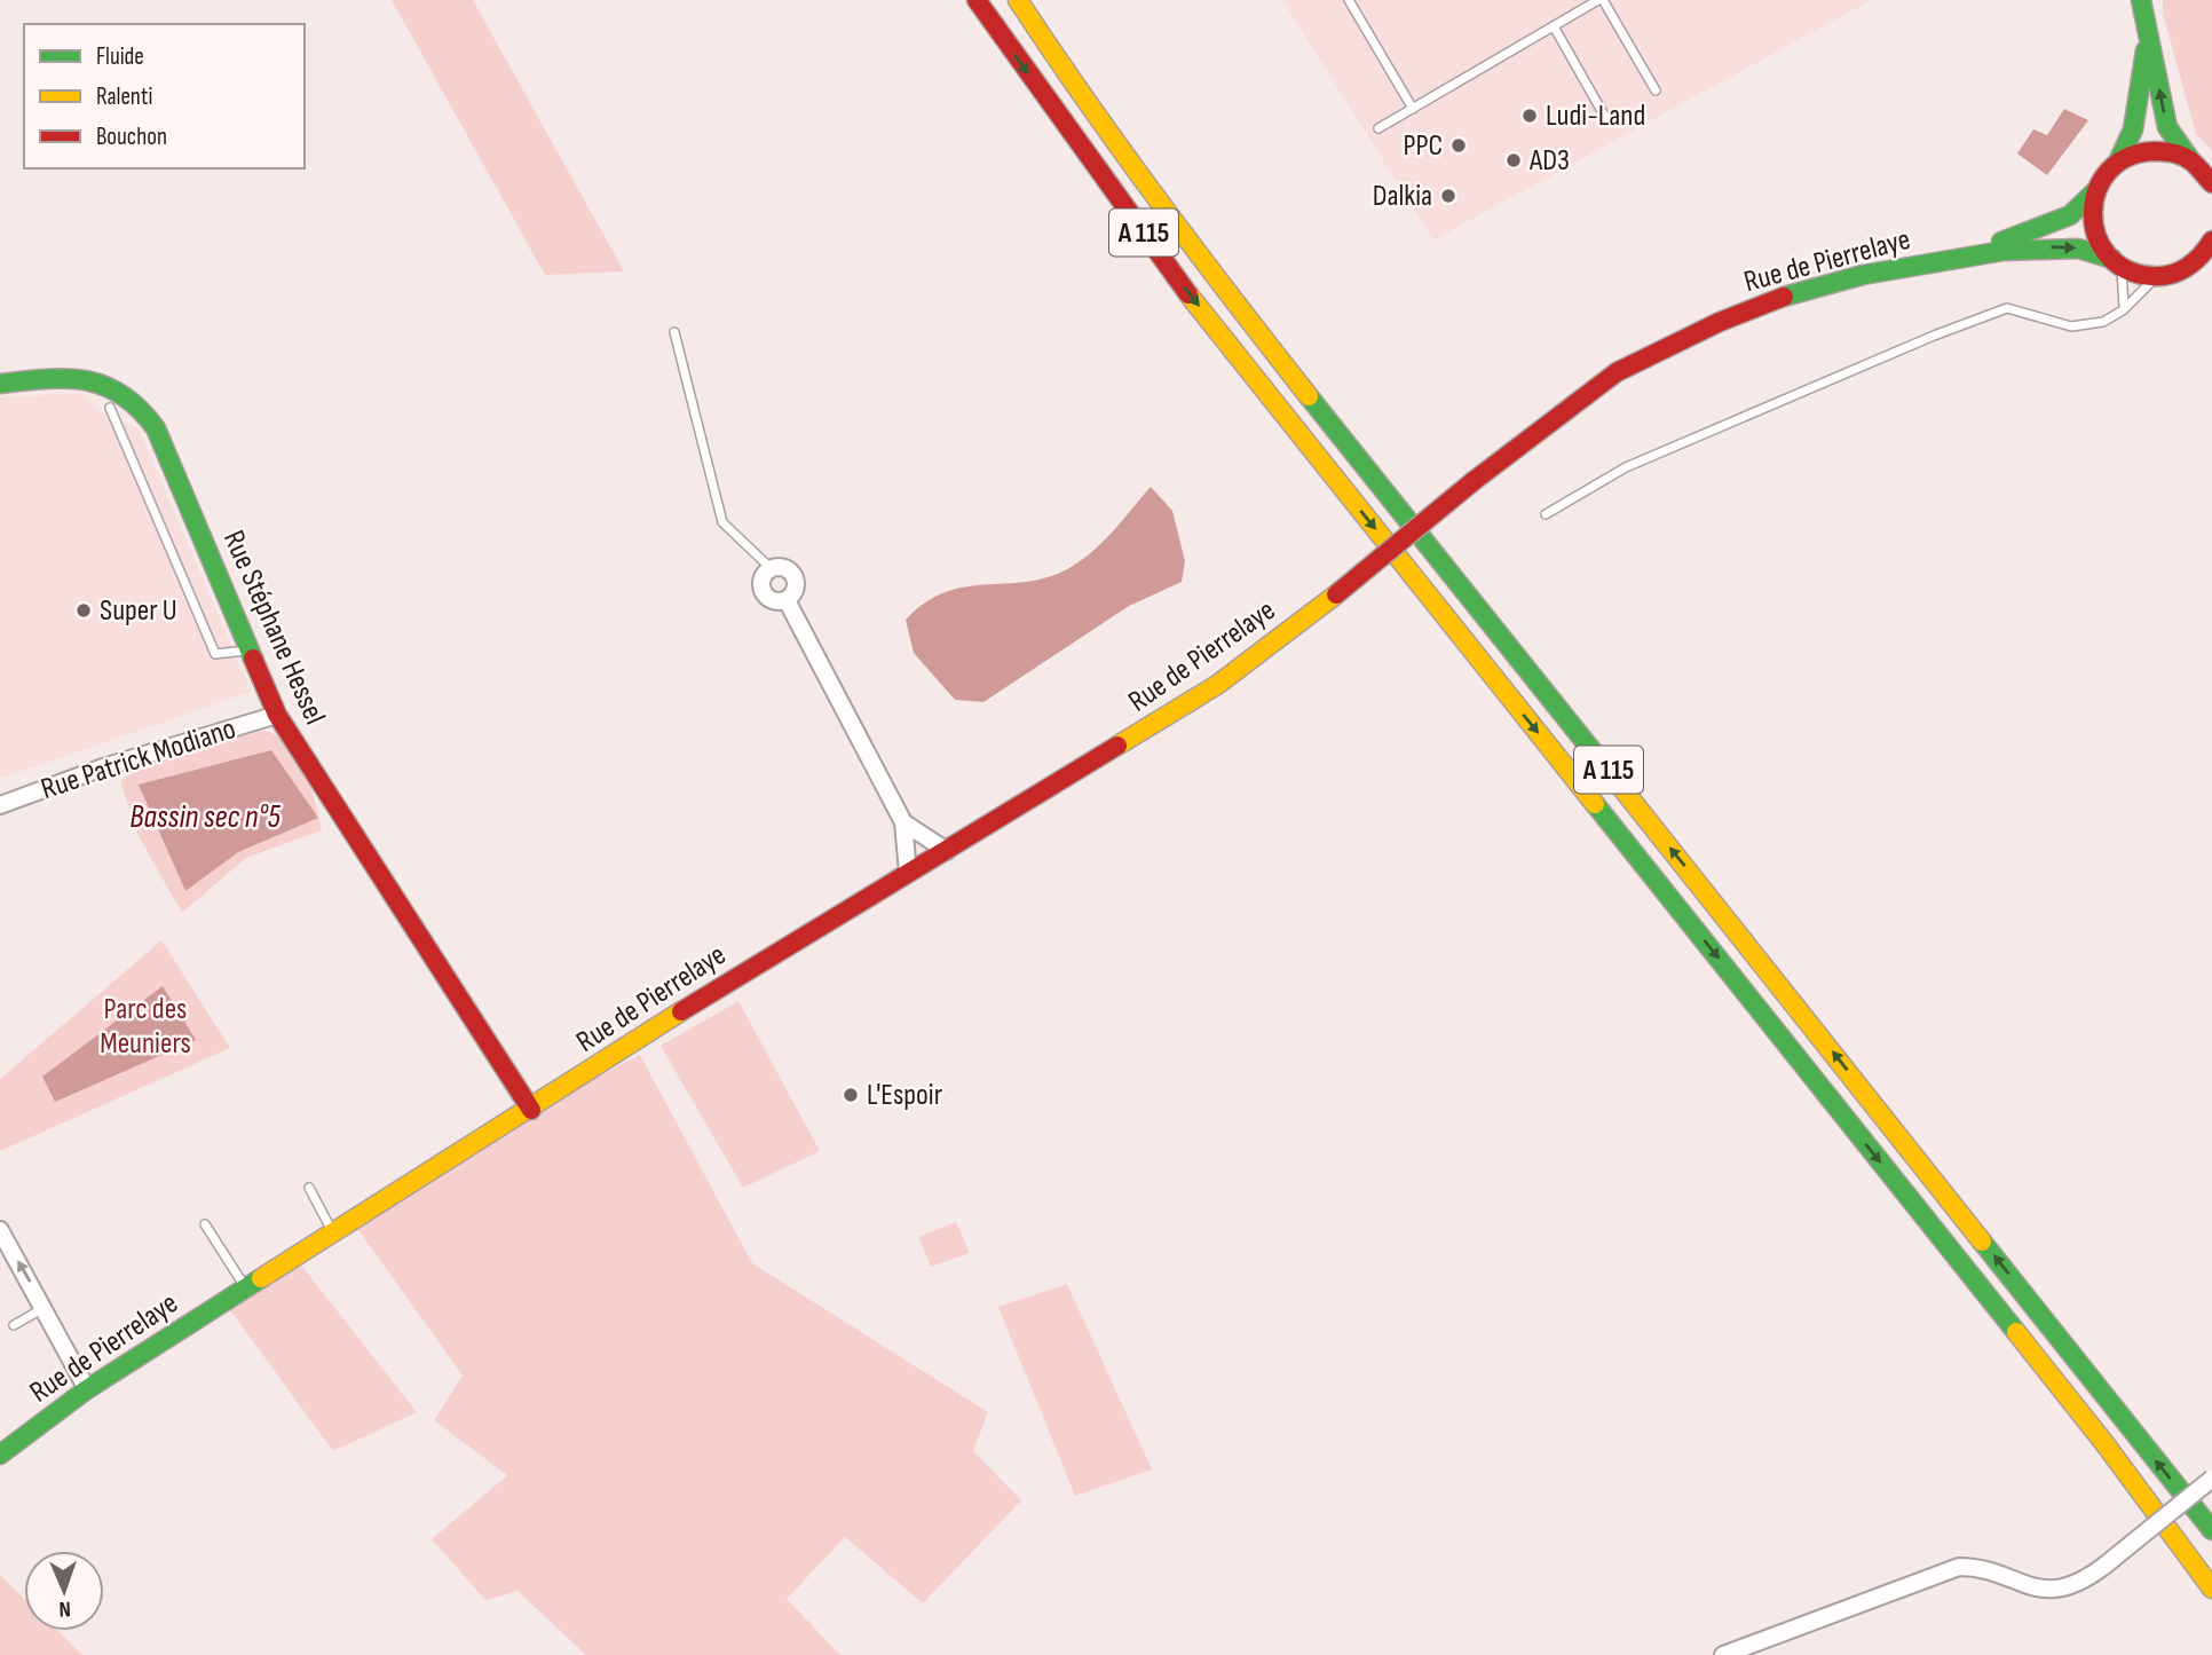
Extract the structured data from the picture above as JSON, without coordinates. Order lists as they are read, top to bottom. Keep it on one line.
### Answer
{"streets":{"main road":["A 115","Rue de Pierrelaye","Rue Stéphane Hessel"],"street":["Rue Patrick Modiano"]},"crossings":[["Rue de Pierrelaye","Rue Stéphane Hessel"],["Rue Stéphane Hessel","Rue Patrick Modiano"]],"water":["Bassin sec n°5"],"parks":["Parc des Meuniers"],"places":["Ludi-Land","PPC","AD3","Dalkia","Super U","L'Espoir"],"legend":["Fluide","Ralenti","Bouchon"],"north":"bottom"}
